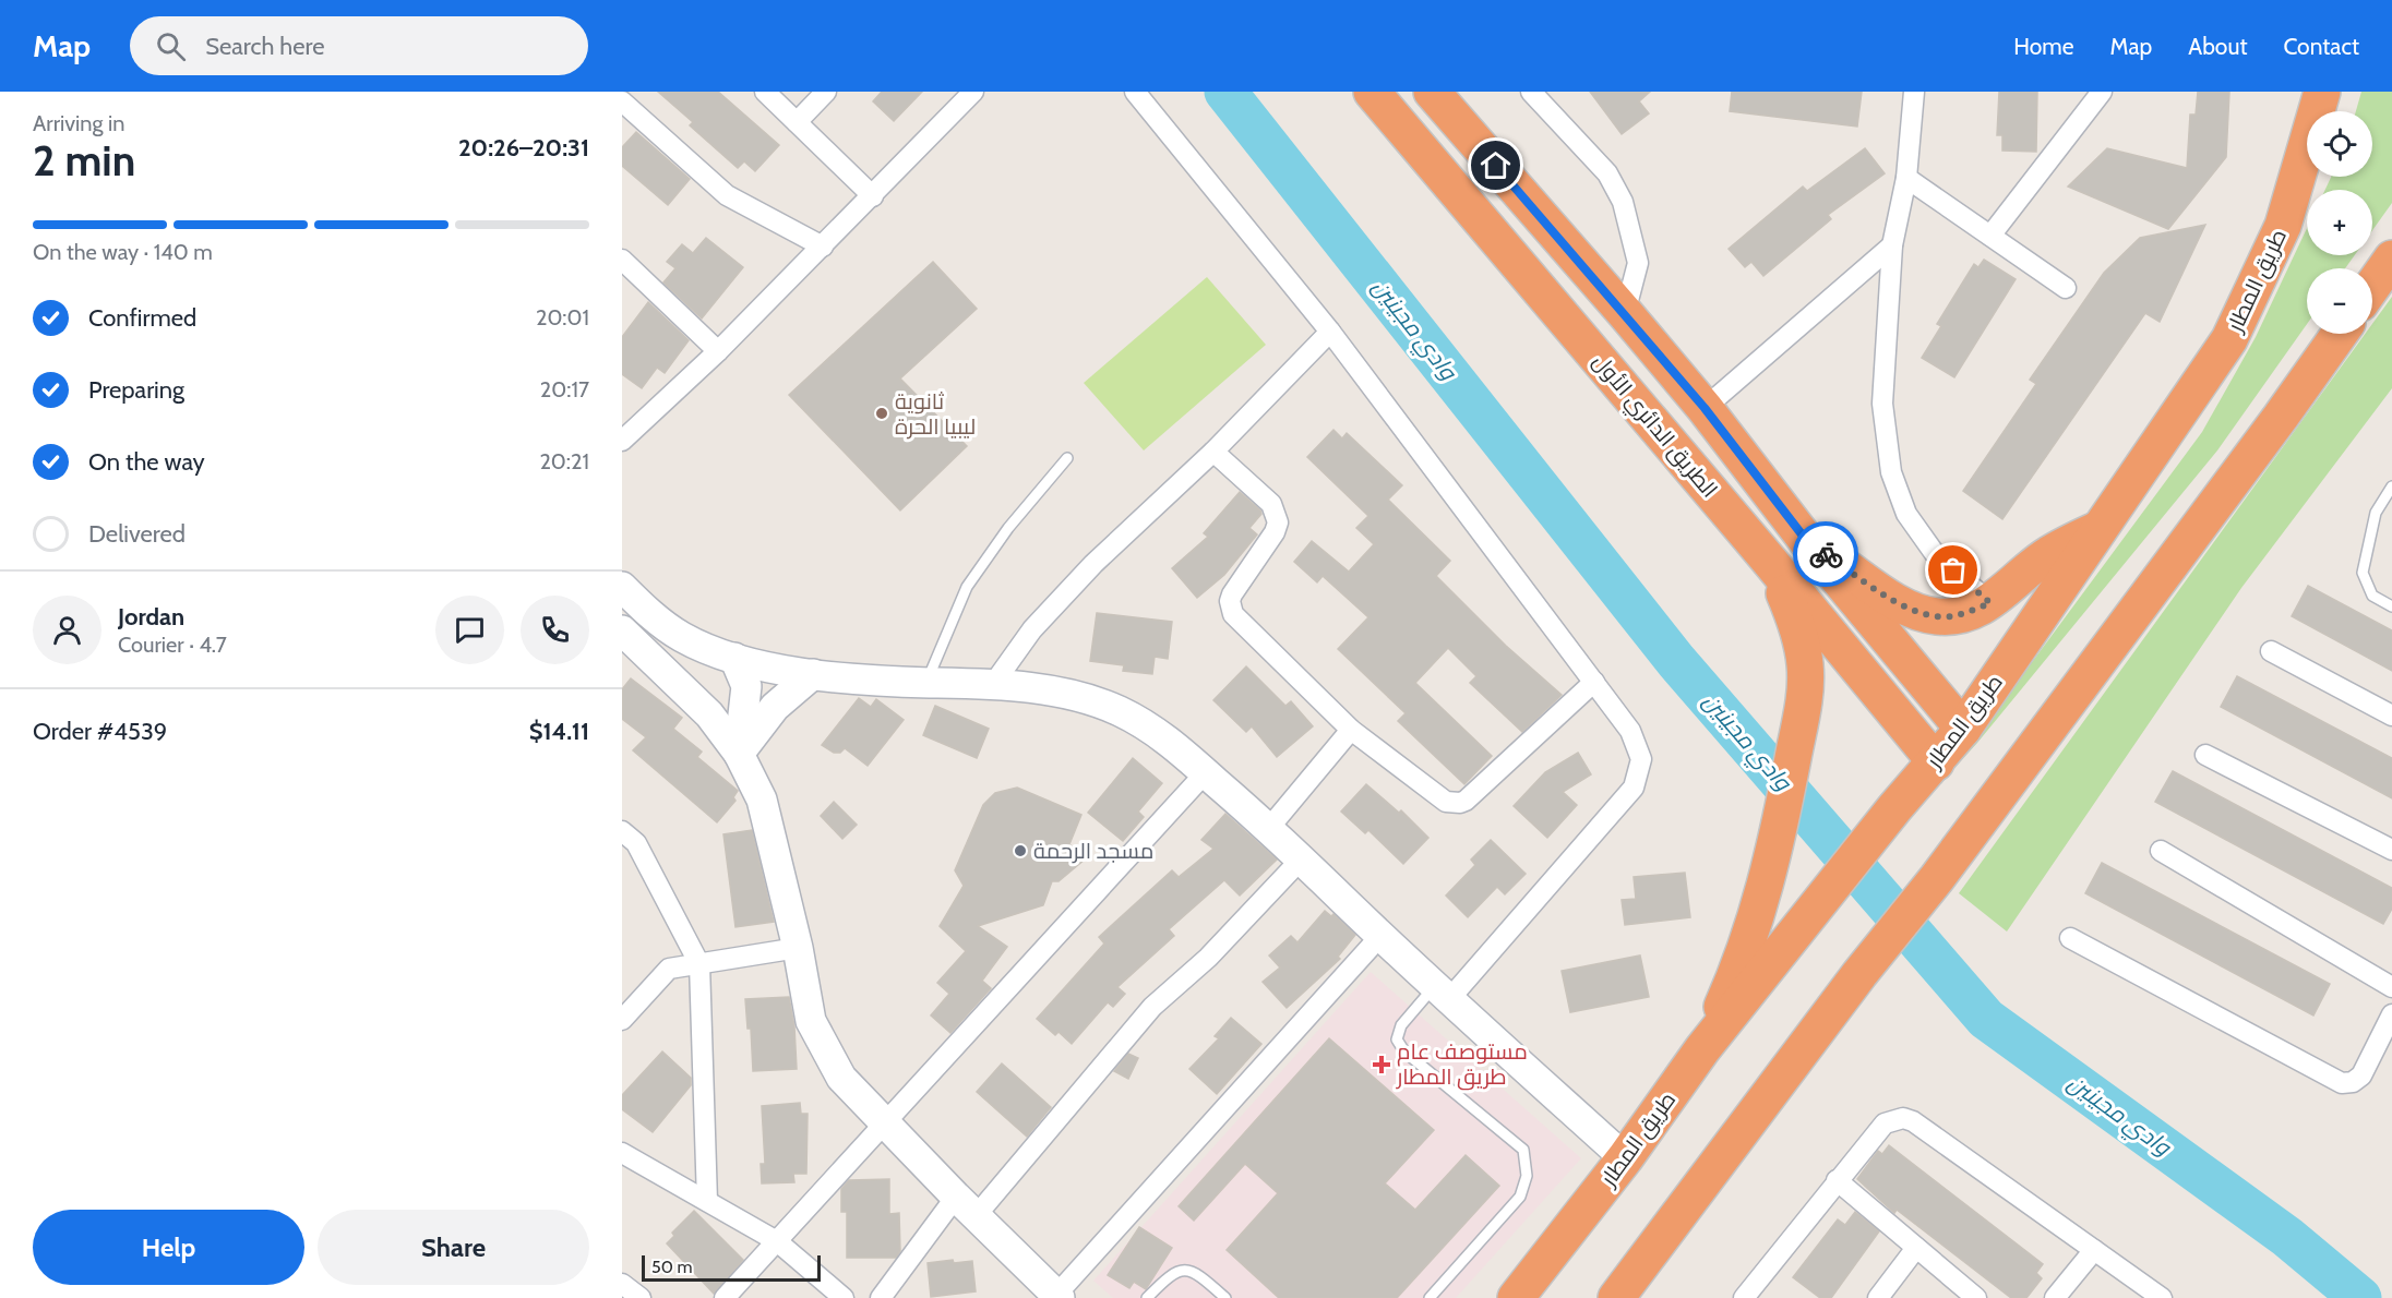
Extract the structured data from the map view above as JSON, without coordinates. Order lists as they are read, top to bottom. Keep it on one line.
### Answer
{"streets":{"highway":["طريق المطار","الطريق الدائري الأول"]},"crossings":[["طريق المطار","الطريق الدائري الأول"]],"water":["وادي مجينين"],"places":{"other":["ثانوية ليبيا الحرة","مسجد الرحمة"],"health":["مستوصف عام طريق المطار"]},"scale_bar":"50 m","page":{"header":"Map","search":"Search here","nav":["Home","Map","About","Contact"],"heading":["2 min","Arriving in","20:26–20:31"],"panel":["Jordan","Courier · 4.7","Order #4539","$14.11"],"map_buttons":["+","−"],"bar":"On the way · 140 m","list":[["Confirmed","20:01"],["Preparing","20:17"],["On the way","20:21"],"Delivered"],"buttons":["Help","Share"],"scale":"50 m"}}
